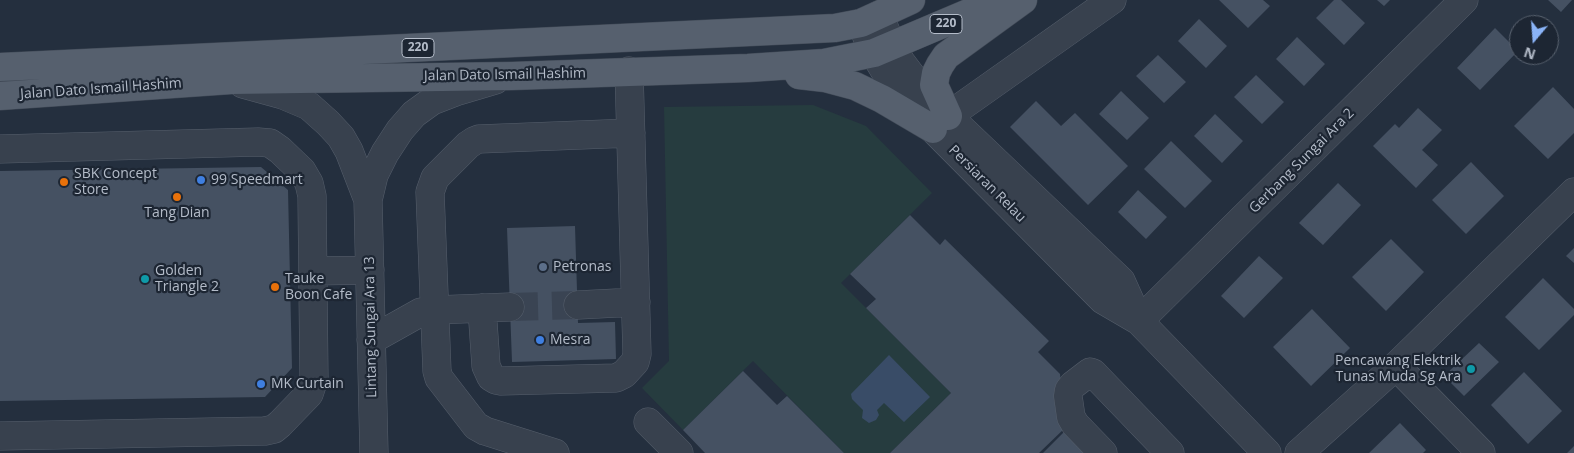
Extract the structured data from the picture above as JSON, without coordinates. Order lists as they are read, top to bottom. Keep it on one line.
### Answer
{"streets":{"main road":["220","Jalan Dato Ismail Hashim"],"street":["Gerbang Sungai Ara 2","Persiaran Relau","Lintang Sungai Ara 13"]},"crossings":[["Jalan Dato Ismail Hashim","Persiaran Relau"],["Jalan Dato Ismail Hashim","Lintang Sungai Ara 13"],["Gerbang Sungai Ara 2","Persiaran Relau"]],"places":["99 Speedmart","SBK Concept Store","Tang Dian","Petronas","Golden Triangle 2","Tauke Boon Cafe","Mesra","Pencawang Elektrik Tunas Muda Sg Ara","MK Curtain"],"north":"bottom"}
